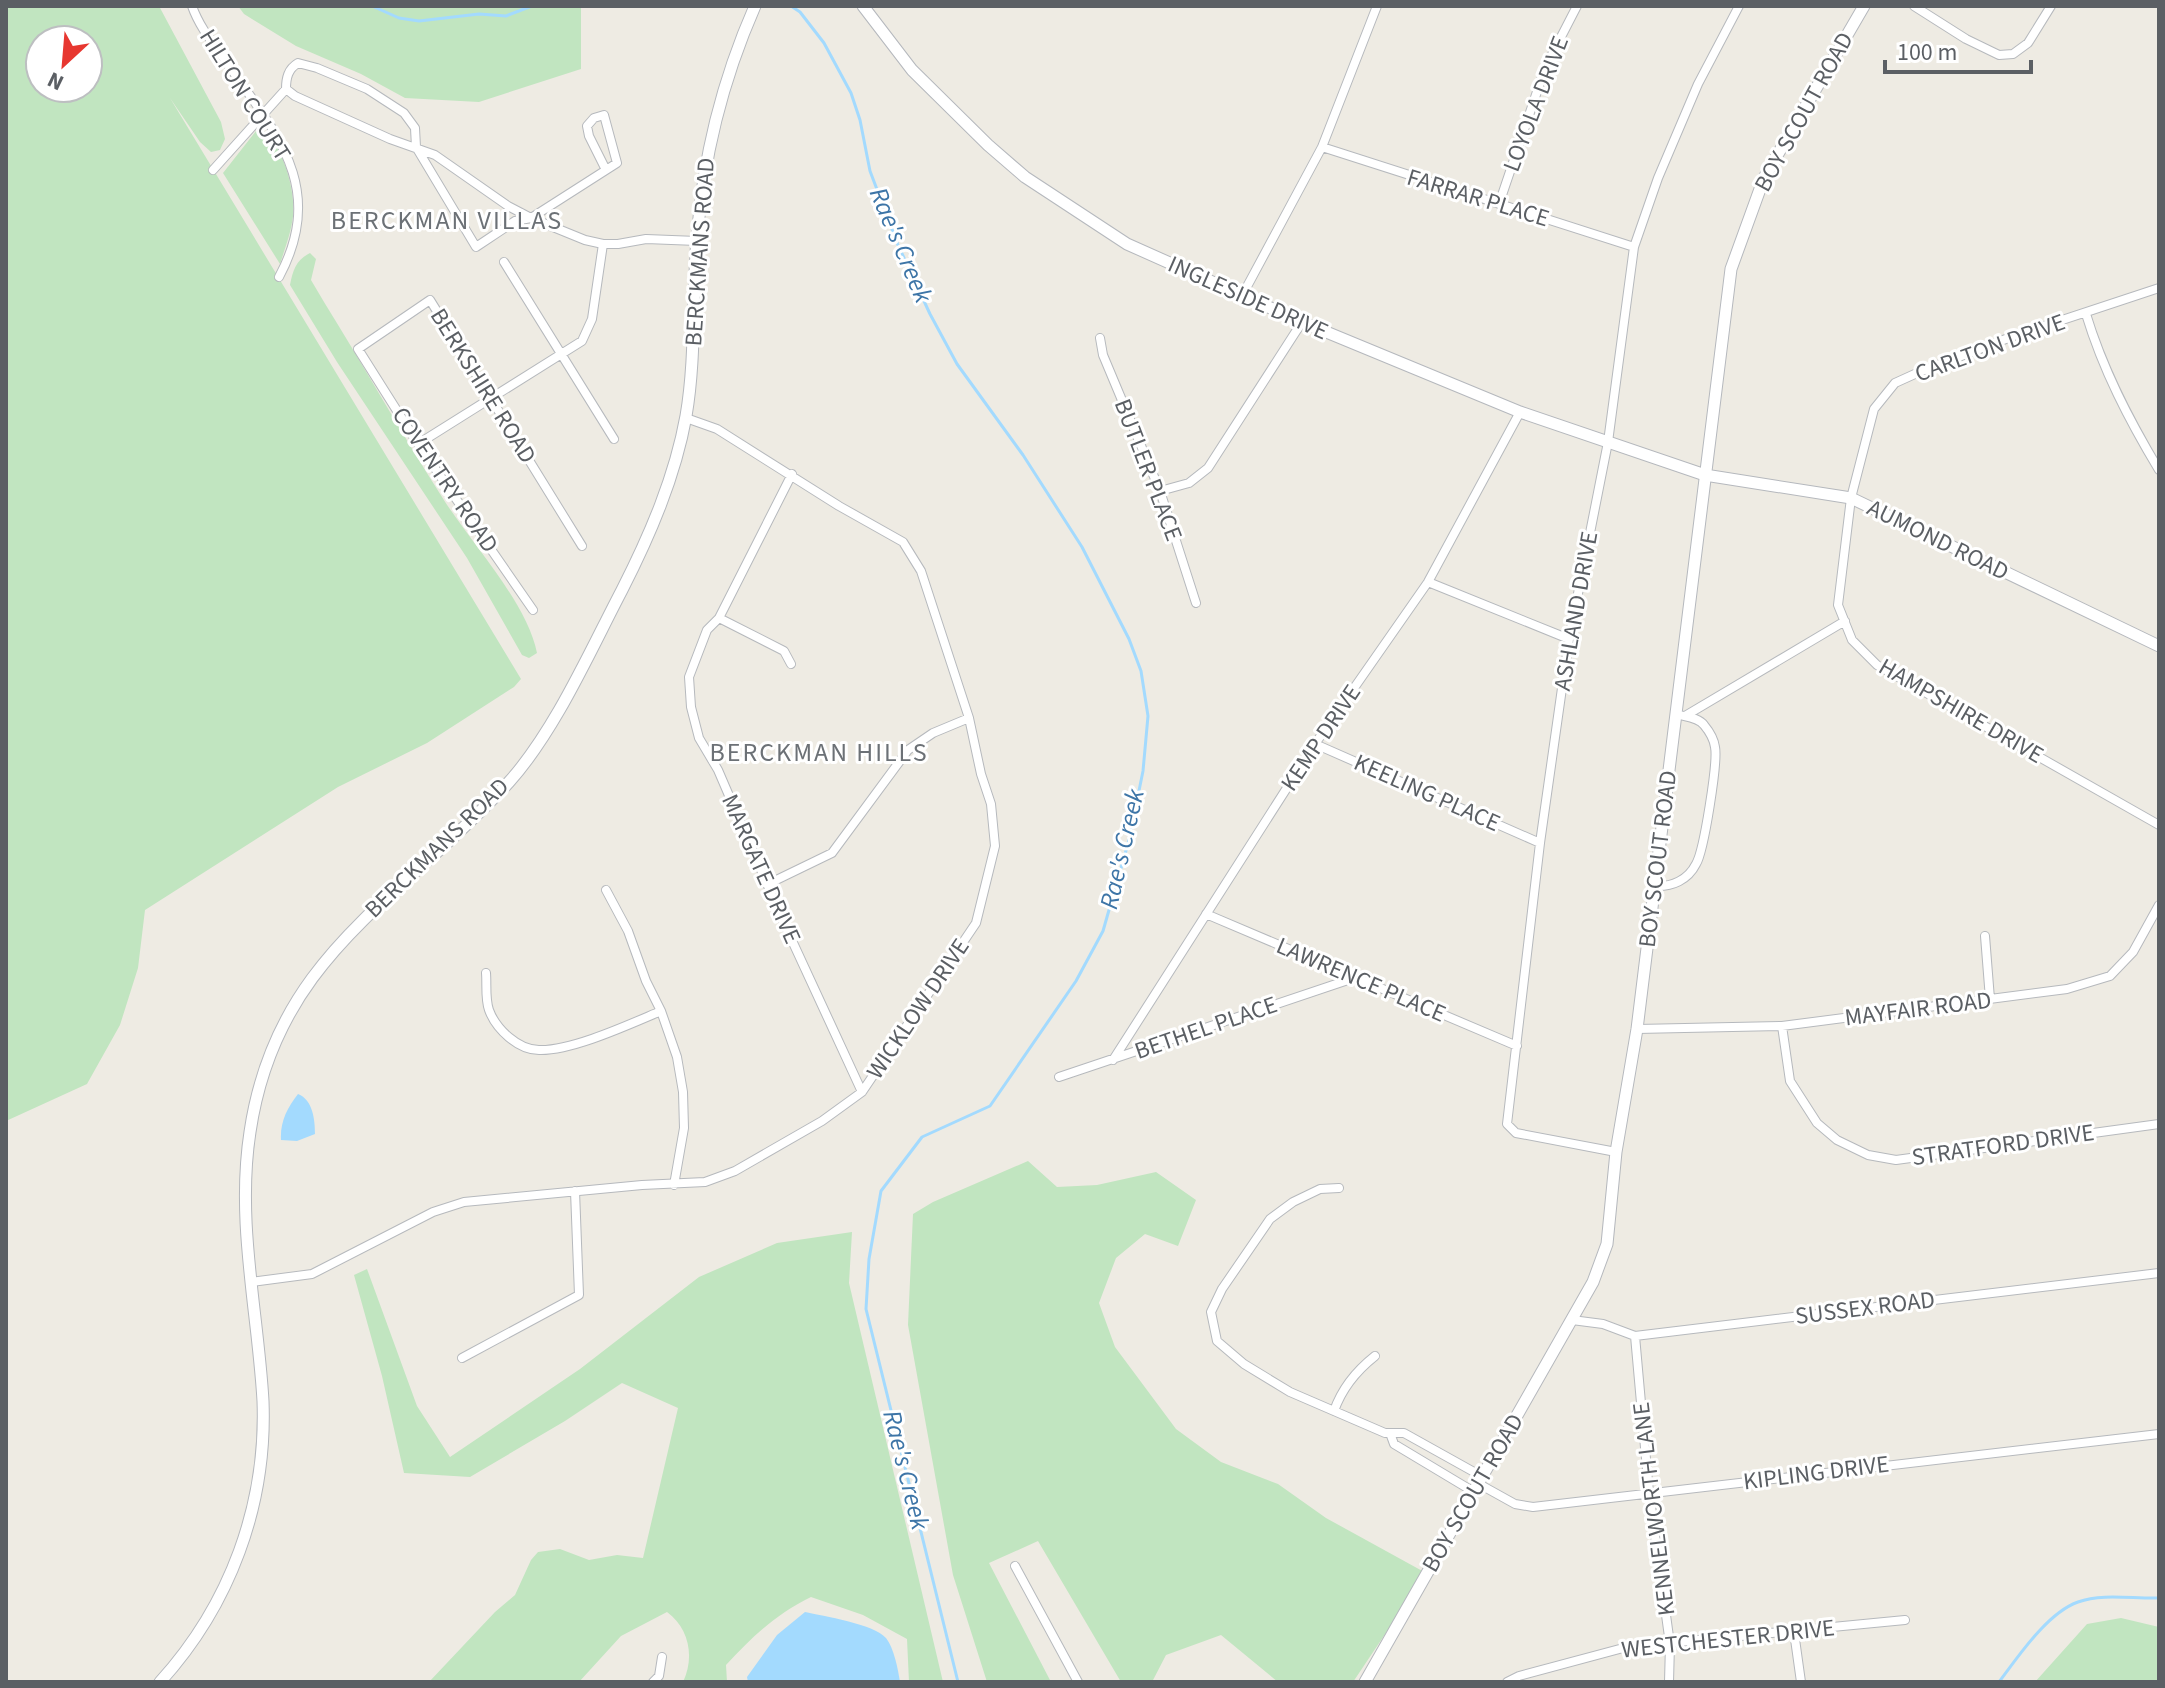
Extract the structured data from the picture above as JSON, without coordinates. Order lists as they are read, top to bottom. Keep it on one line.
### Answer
{"streets":{"street":["HILTON COURT","LOYOLA DRIVE","BOY SCOUT ROAD","FARRAR PLACE","BERCKMANS ROAD","INGLESIDE DRIVE","CARLTON DRIVE","BERKSHIRE ROAD","BUTLER PLACE","COVENTRY ROAD","AUMOND ROAD","ASHLAND DRIVE","HAMPSHIRE DRIVE","KEMP DRIVE","KEELING PLACE","MARGATE DRIVE","LAWRENCE PLACE","WICKLOW DRIVE","MAYFAIR ROAD","BETHEL PLACE","STRATFORD DRIVE","SUSSEX ROAD","KIPLING DRIVE","KENNELWORTH LANE","WESTCHESTER DRIVE"]},"crossings":[["LOYOLA DRIVE","FARRAR PLACE"],["BOY SCOUT ROAD","INGLESIDE DRIVE"],["BOY SCOUT ROAD","AUMOND ROAD"],["BOY SCOUT ROAD","ASHLAND DRIVE"],["BOY SCOUT ROAD","MAYFAIR ROAD"],["BOY SCOUT ROAD","SUSSEX ROAD"],["BOY SCOUT ROAD","KIPLING DRIVE"],["FARRAR PLACE","ASHLAND DRIVE"],["BERCKMANS ROAD","WICKLOW DRIVE"],["INGLESIDE DRIVE","AUMOND ROAD"],["INGLESIDE DRIVE","ASHLAND DRIVE"],["INGLESIDE DRIVE","KEMP DRIVE"],["CARLTON DRIVE","AUMOND ROAD"],["CARLTON DRIVE","HAMPSHIRE DRIVE"],["BERKSHIRE ROAD","COVENTRY ROAD"],["AUMOND ROAD","HAMPSHIRE DRIVE"],["ASHLAND DRIVE","KEELING PLACE"],["ASHLAND DRIVE","LAWRENCE PLACE"],["KEMP DRIVE","KEELING PLACE"],["KEMP DRIVE","LAWRENCE PLACE"],["KEMP DRIVE","BETHEL PLACE"],["MARGATE DRIVE","WICKLOW DRIVE"],["LAWRENCE PLACE","BETHEL PLACE"],["MAYFAIR ROAD","STRATFORD DRIVE"],["SUSSEX ROAD","KENNELWORTH LANE"],["KIPLING DRIVE","KENNELWORTH LANE"],["KENNELWORTH LANE","WESTCHESTER DRIVE"]],"districts":["BERCKMAN VILLAS","BERCKMAN HILLS"],"water":["Rae's Creek"],"scale_bar":"100 m","north":"bottom left"}
